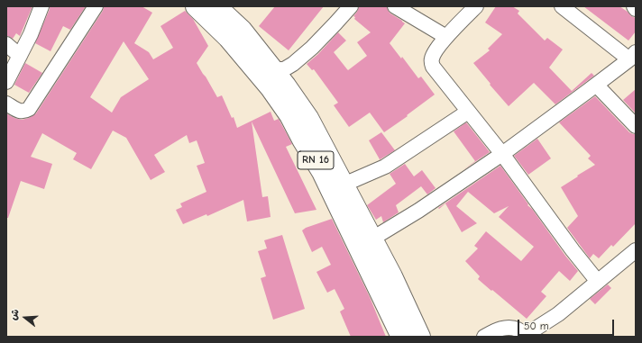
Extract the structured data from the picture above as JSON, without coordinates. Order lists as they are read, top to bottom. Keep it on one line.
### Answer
{"streets":{"main road":["RN 16"]},"scale_bar":"50 m","north":"left"}
